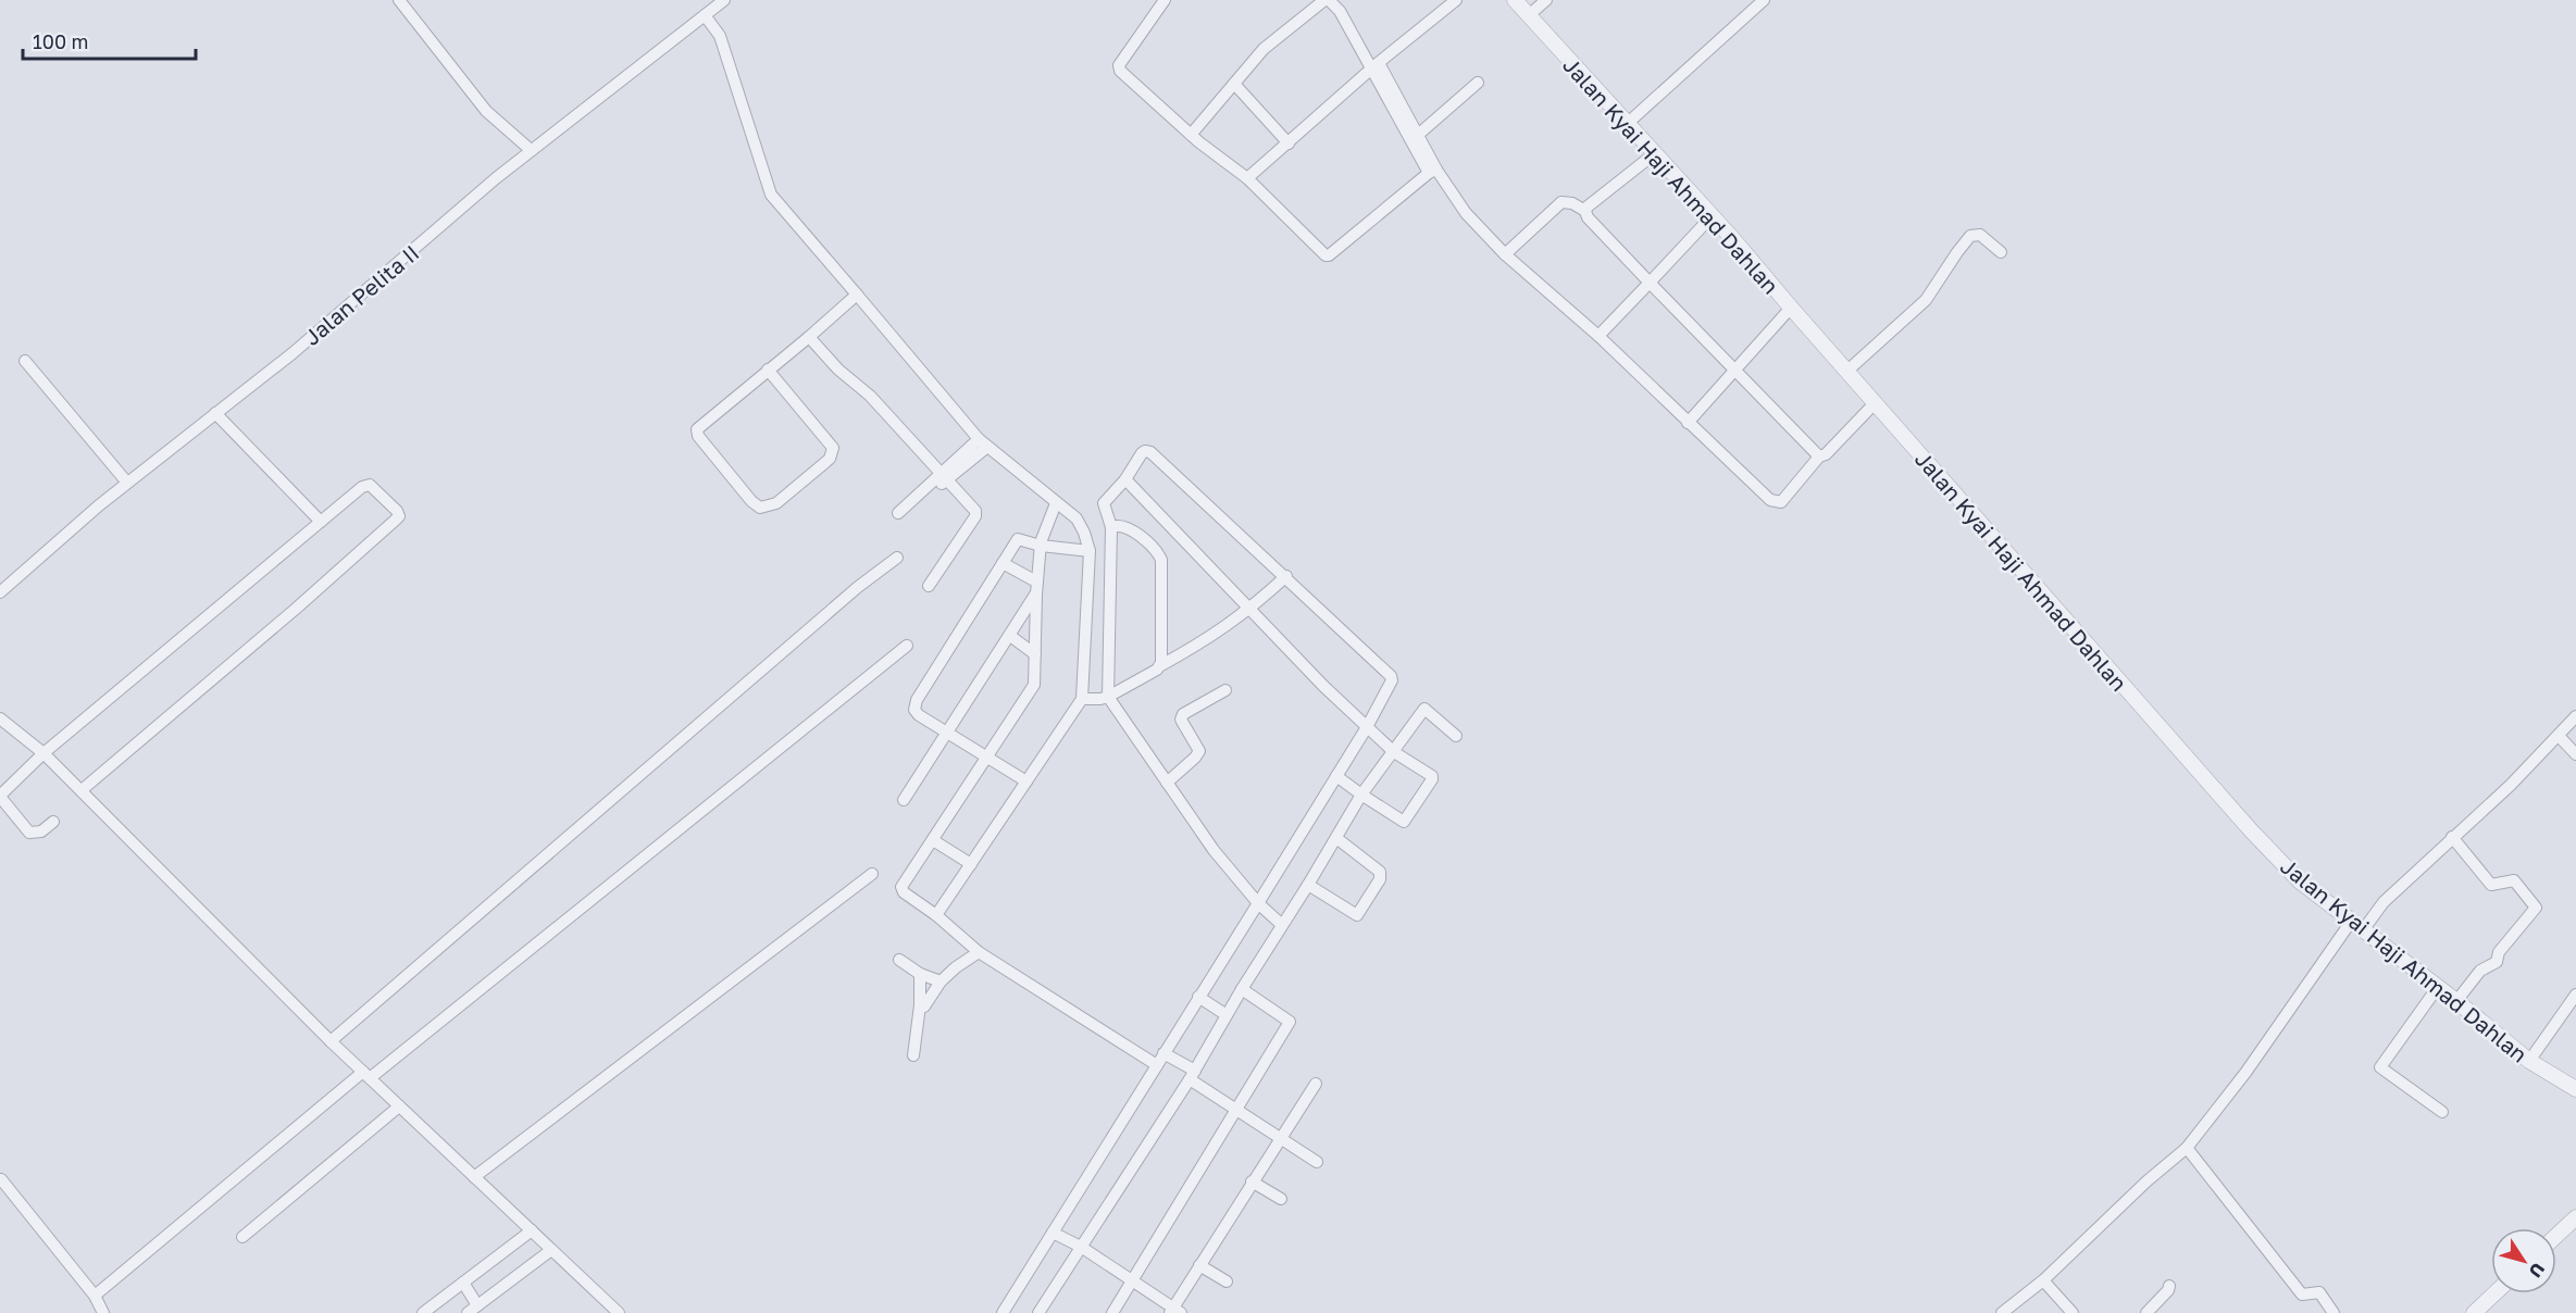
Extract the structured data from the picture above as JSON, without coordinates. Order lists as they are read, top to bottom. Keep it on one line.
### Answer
{"streets":{"street":["Jalan Kyai Haji Ahmad Dahlan","Jalan Pelita II"]},"scale_bar":"100 m","north":"bottom right"}
